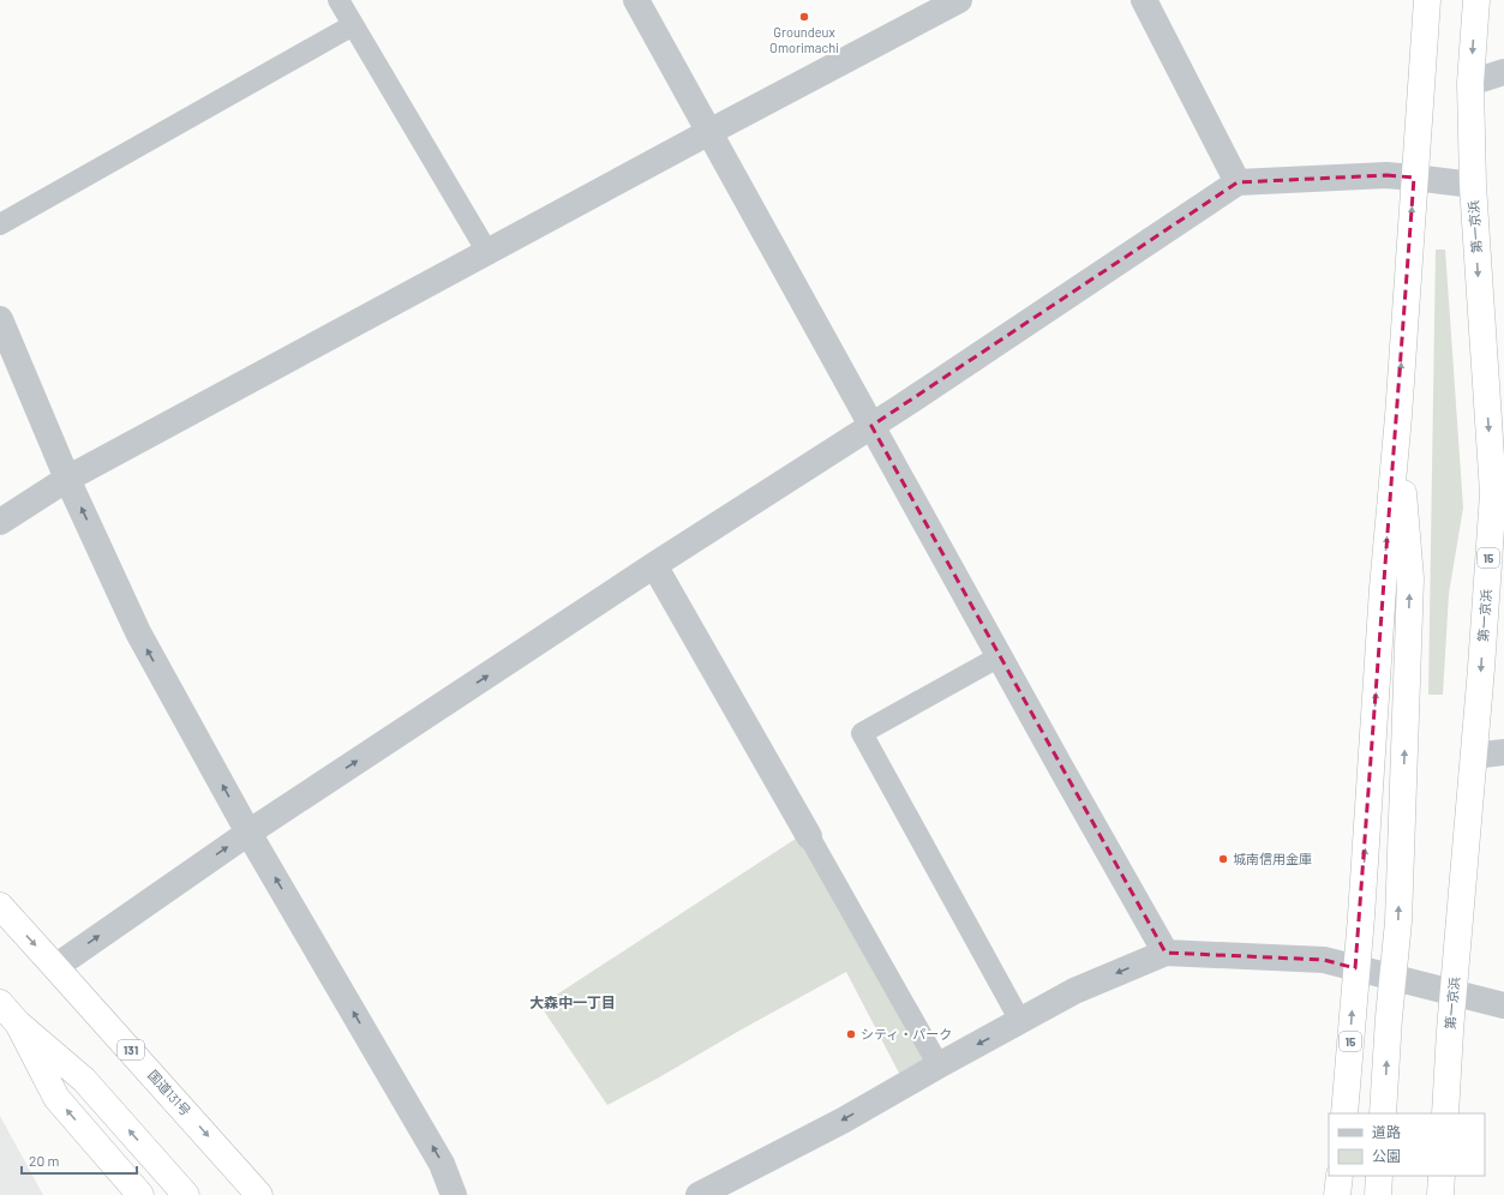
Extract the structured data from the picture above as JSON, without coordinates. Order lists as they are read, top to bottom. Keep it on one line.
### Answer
{"streets":{"highway":["第一京浜","15","131","国道131号"]},"districts":["大森中一丁目"],"places":["Groundeux Omorimachi","城南信用金庫","シティ・パーク"],"legend":["道路","公園"],"scale_bar":"20 m"}
